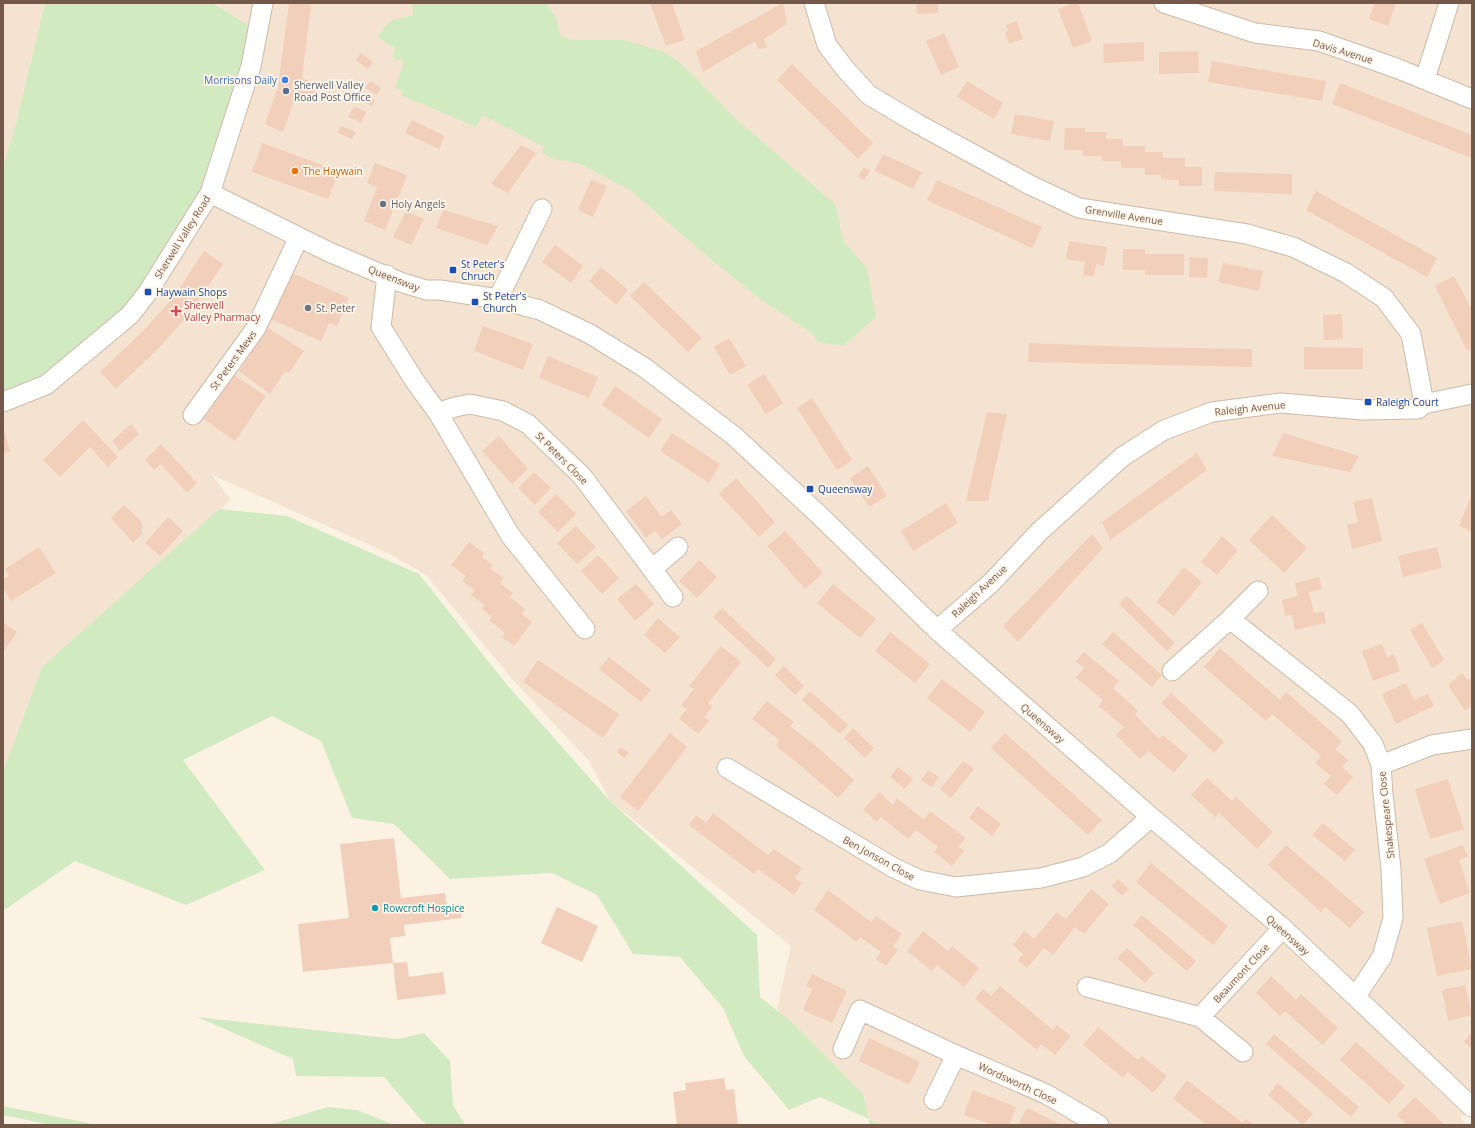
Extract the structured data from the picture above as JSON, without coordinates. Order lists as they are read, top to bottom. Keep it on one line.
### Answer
{"streets":{"street":["Davis Avenue","Grenville Avenue","Sherwell Valley Road","Queensway","St Peters Mews","Raleigh Avenue","St Peters Close","Shakespeare Close","Ben Jonson Close","Beaumont Close","Wordsworth Close"]},"crossings":[["Grenville Avenue","Raleigh Avenue"],["Sherwell Valley Road","Queensway"],["Queensway","St Peters Mews"],["Queensway","Raleigh Avenue"],["Queensway","Shakespeare Close"],["Queensway","Ben Jonson Close"],["Queensway","Beaumont Close"]],"places":{"other":["Morrisons Daily","Sherwell Valley Road Post Office","The Haywain","Holy Angels","St. Peter","Rowcroft Hospice"],"transit":["St Peter's Chruch","Haywain Shops","St Peter's Church","Raleigh Court","Queensway"],"health":["Sherwell Valley Pharmacy"]}}
